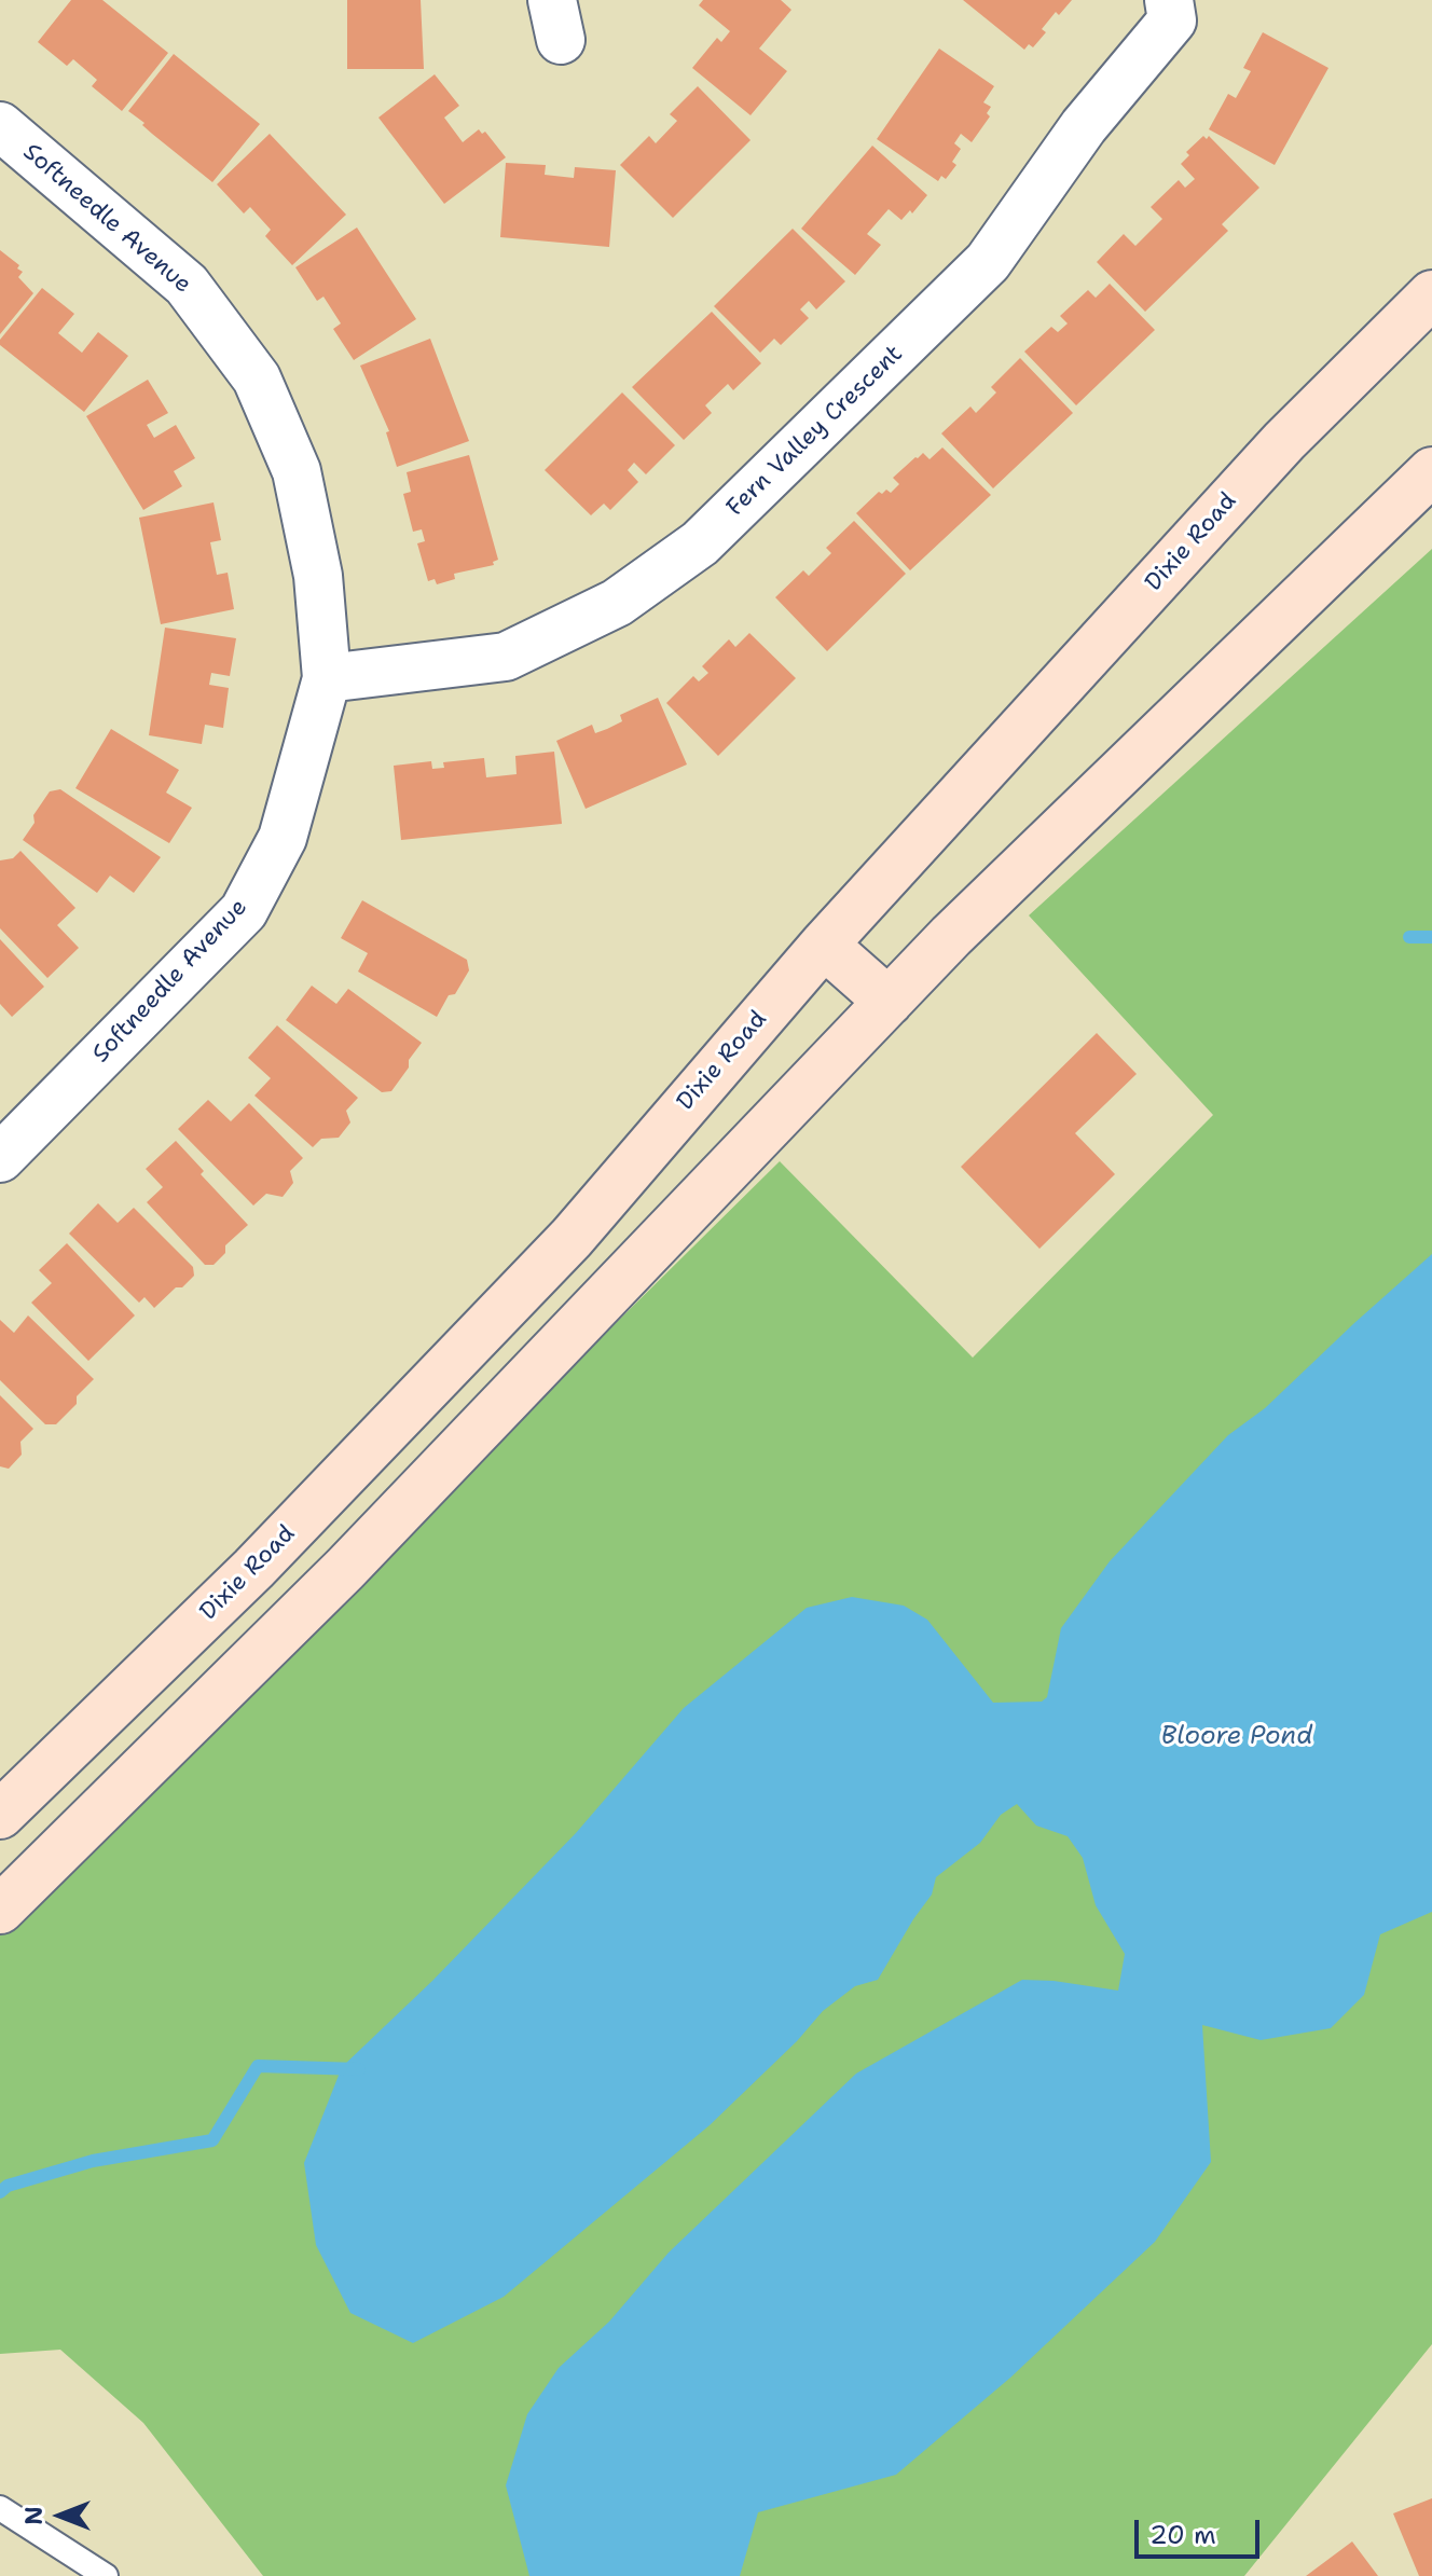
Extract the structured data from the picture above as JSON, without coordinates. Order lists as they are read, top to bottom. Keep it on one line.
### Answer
{"streets":{"main road":["Dixie Road"],"street":["Softneedle Avenue","Fern Valley Crescent"]},"crossings":[["Softneedle Avenue","Fern Valley Crescent"]],"water":["Bloore Pond"],"scale_bar":"20 m","north":"left"}
